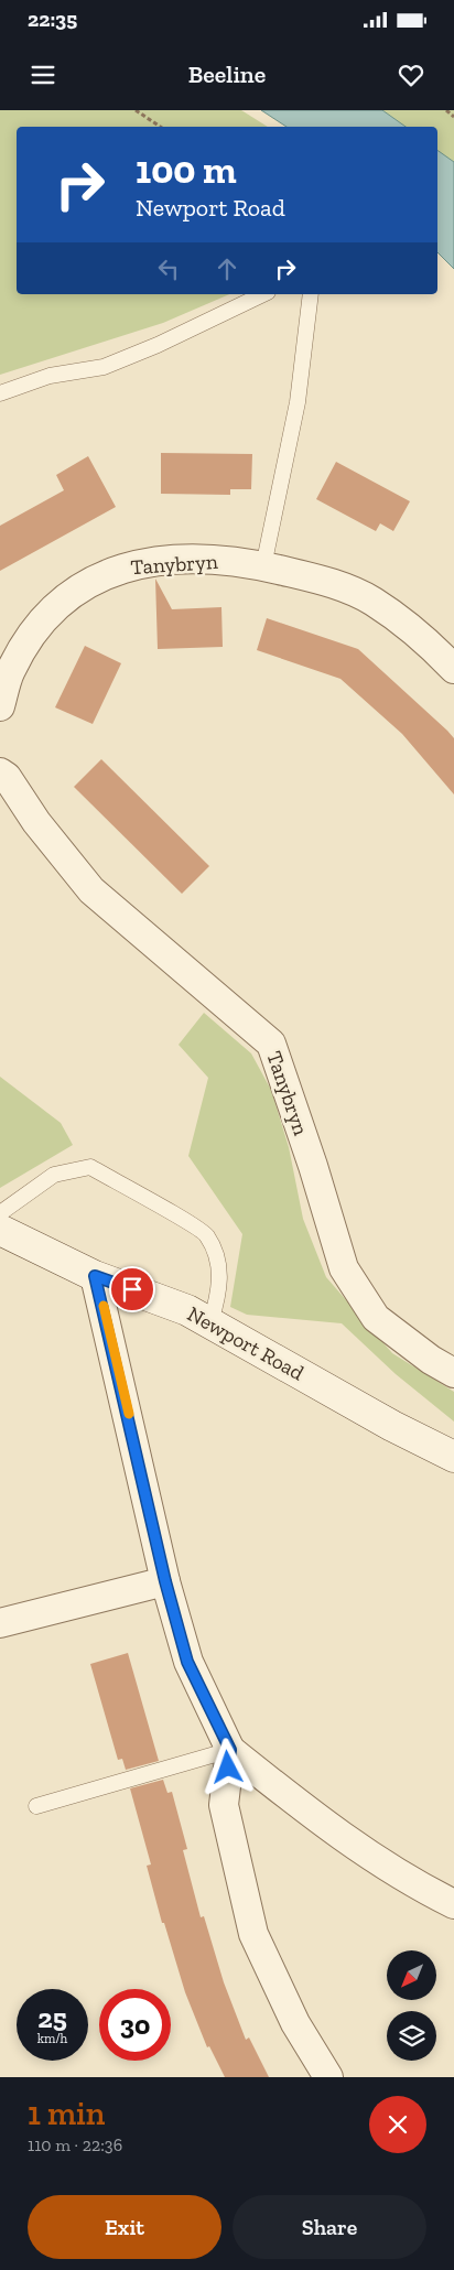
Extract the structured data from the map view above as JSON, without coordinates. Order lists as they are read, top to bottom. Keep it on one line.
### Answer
{"streets":{"main road":["Newport Road"],"street":["Tanybryn"]},"north":"bottom left","page":{"status":"22:35","header":"Beeline","turn":["100 m","Newport Road"],"speed":"25 km/h","limit":"30","heading":["1 min","110 m · 22:36"],"buttons":["Exit","Share"]}}
